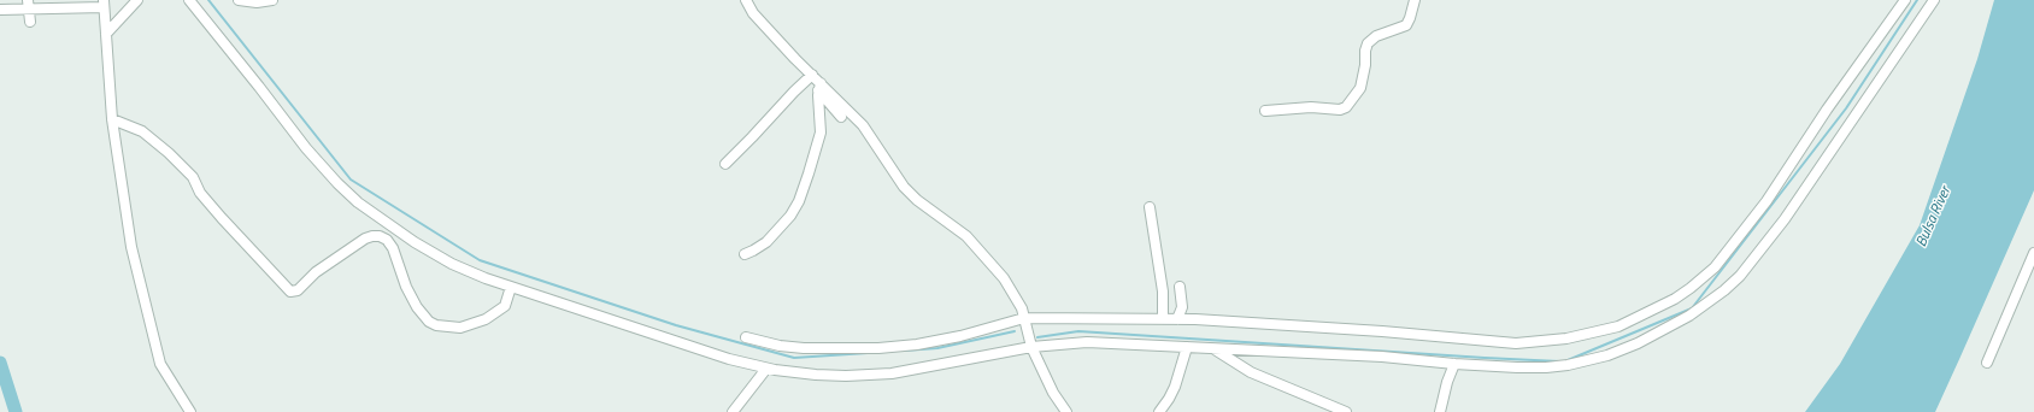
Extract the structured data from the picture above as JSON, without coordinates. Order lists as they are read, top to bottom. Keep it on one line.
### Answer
{"water":["Bulsa River"]}
